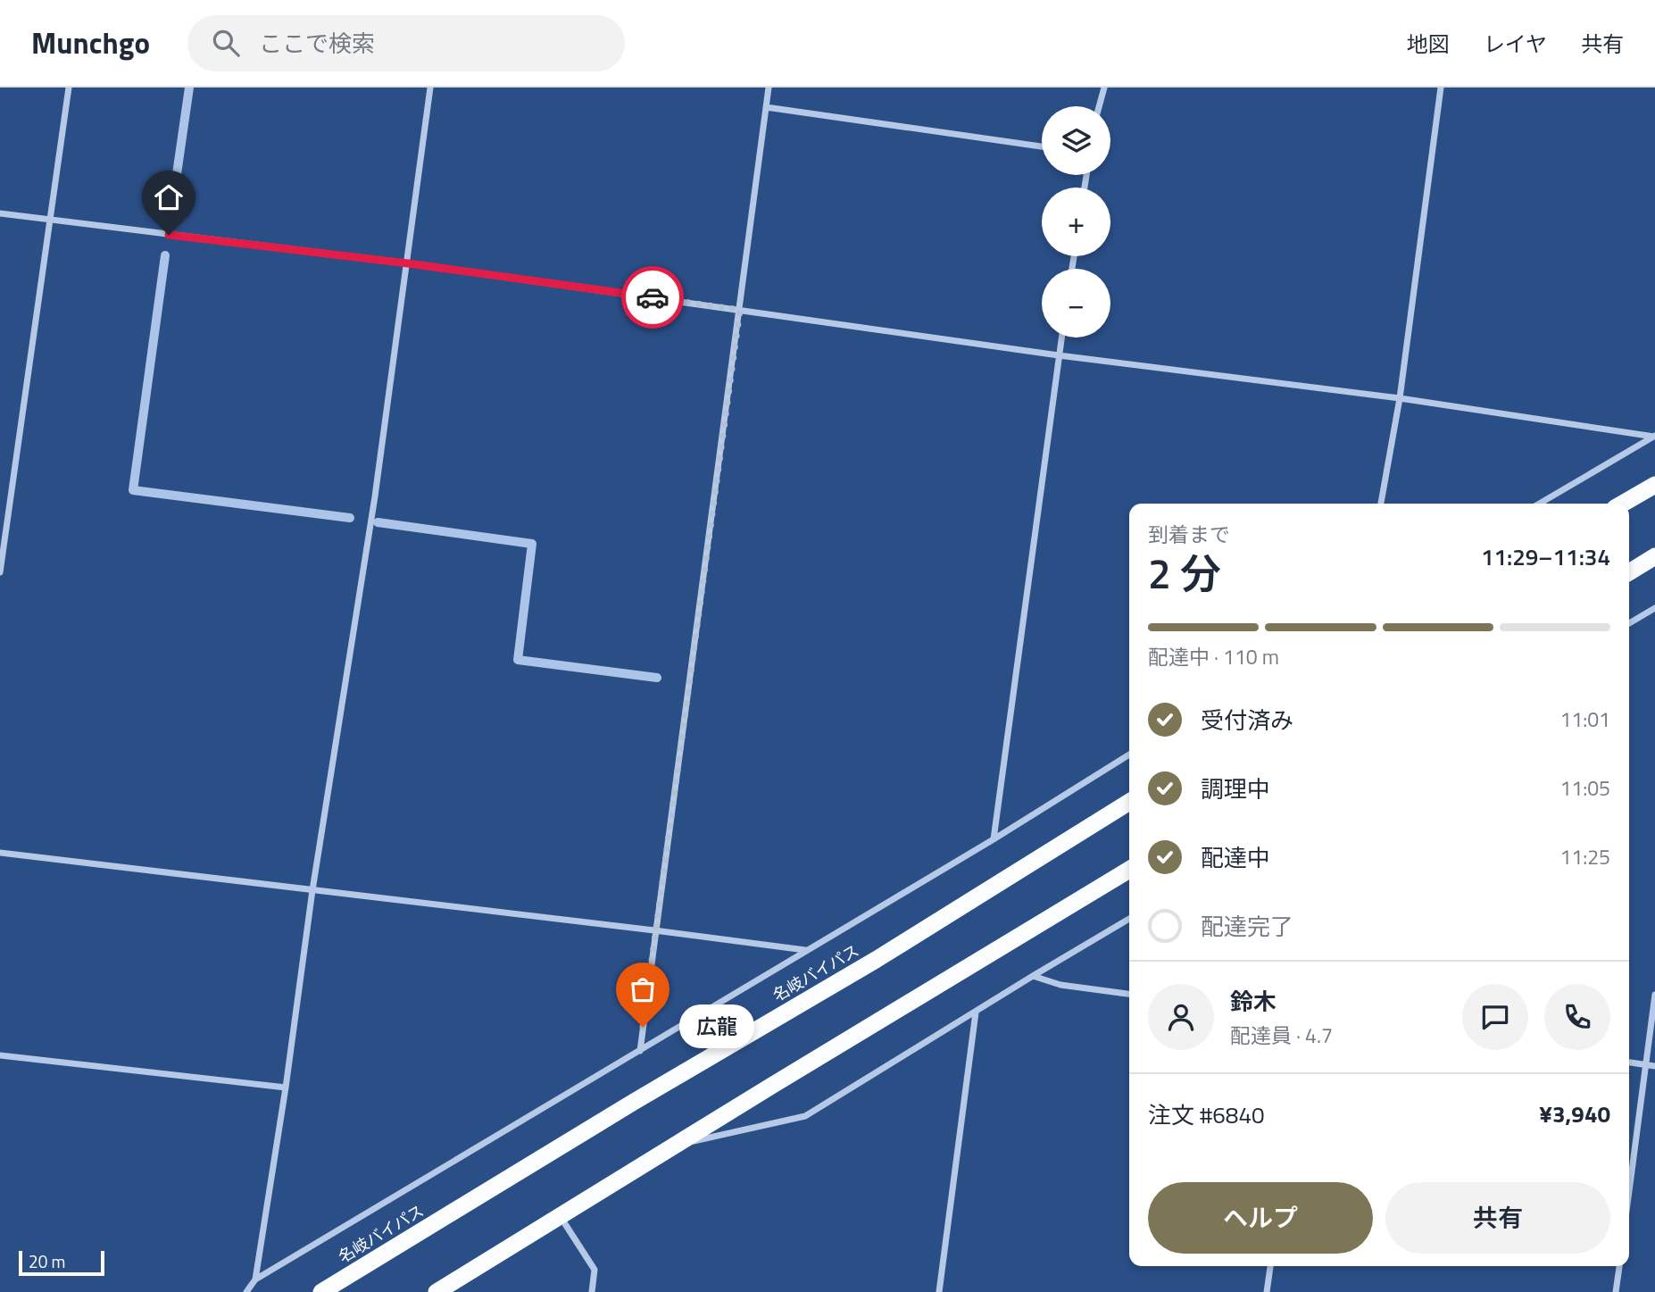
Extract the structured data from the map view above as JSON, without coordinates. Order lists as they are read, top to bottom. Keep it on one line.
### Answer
{"streets":{"highway":["名岐バイパス"]},"places":["広龍"],"scale_bar":"20 m","page":{"header":"Munchgo","search":"ここで検索","nav":["地図","レイヤ","共有"],"map_buttons":["+","−"],"heading":["2 分","到着まで","11:29–11:34"],"panel":["鈴木","配達員 · 4.7","注文 #6840","¥3,940"],"bar":"配達中 · 110 m","list":[["受付済み","11:01"],["調理中","11:05"],["配達中","11:25"],"配達完了"],"bubble":"広龍","buttons":["ヘルプ","共有"],"scale":"20 m"}}
